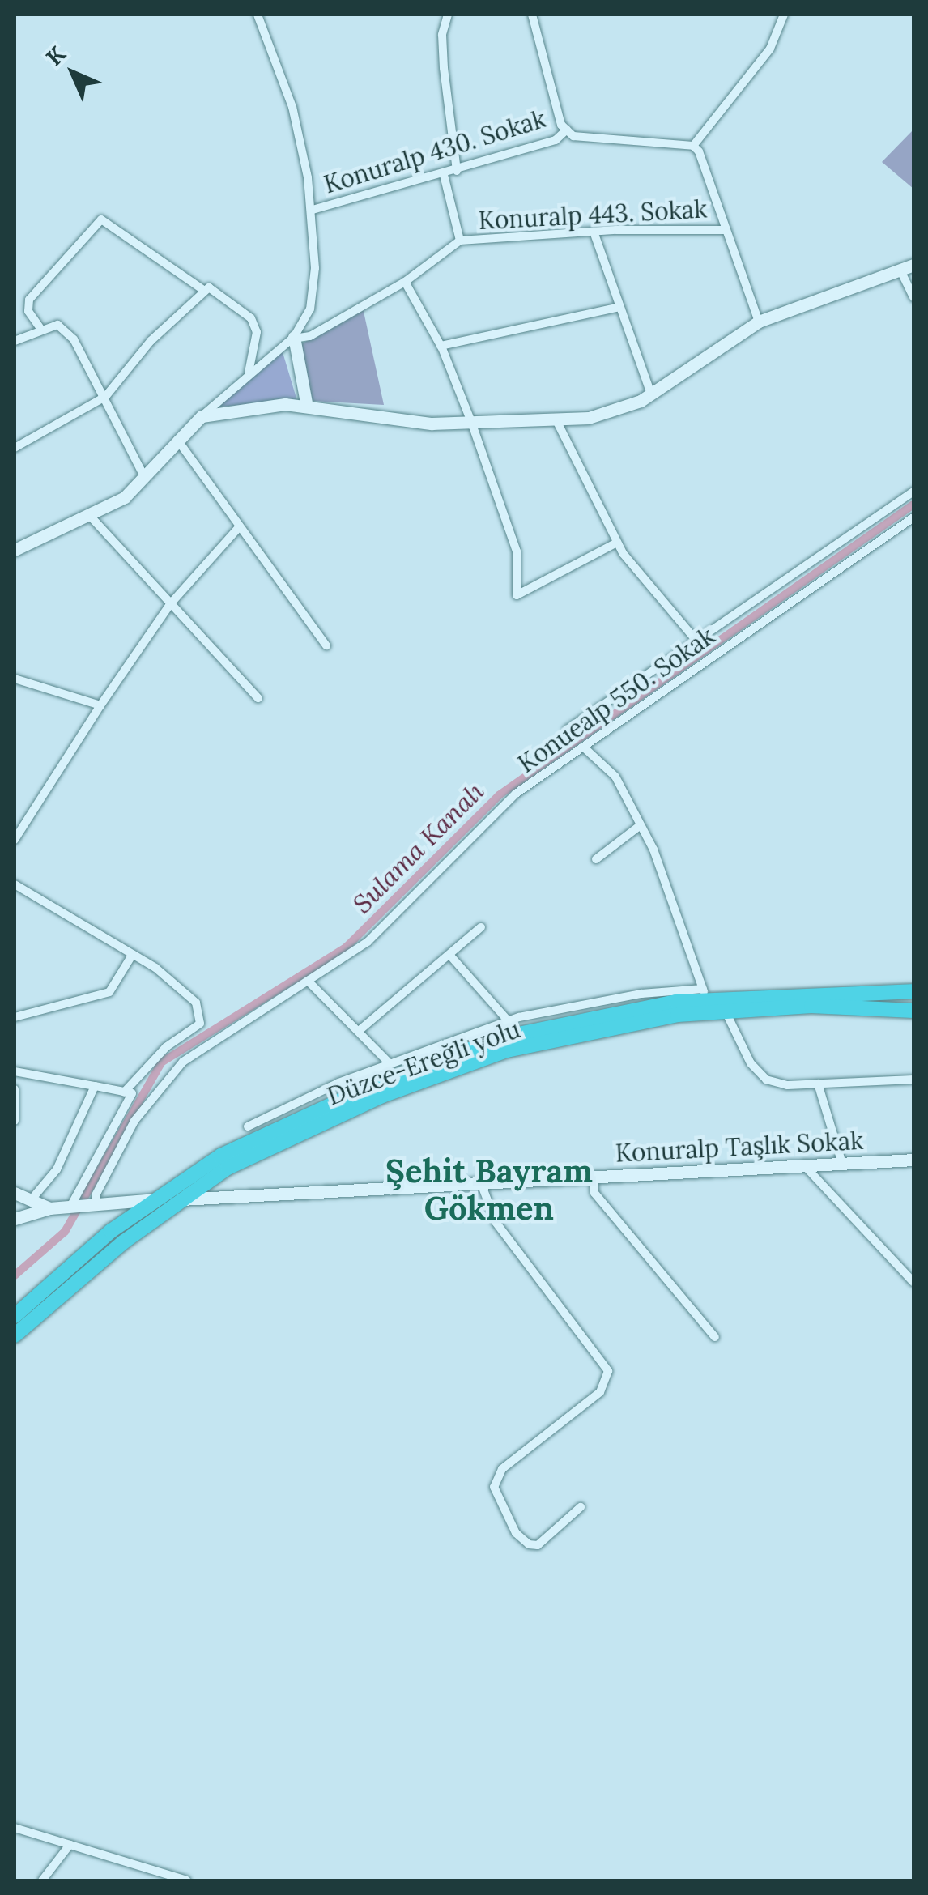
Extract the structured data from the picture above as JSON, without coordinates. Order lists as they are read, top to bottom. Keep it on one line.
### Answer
{"streets":{"highway":["Düzce-Ereğli yolu"],"street":["Konuralp 430. Sokak","Konuralp 443. Sokak","Konuealp 550. Sokak","Konuralp Taşlık Sokak"]},"crossings":[["Düzce-Ereğli yolu","Konuralp Taşlık Sokak"]],"districts":["Şehit Bayram Gökmen"],"water":["Sulama Kanalı"],"north":"top left"}
